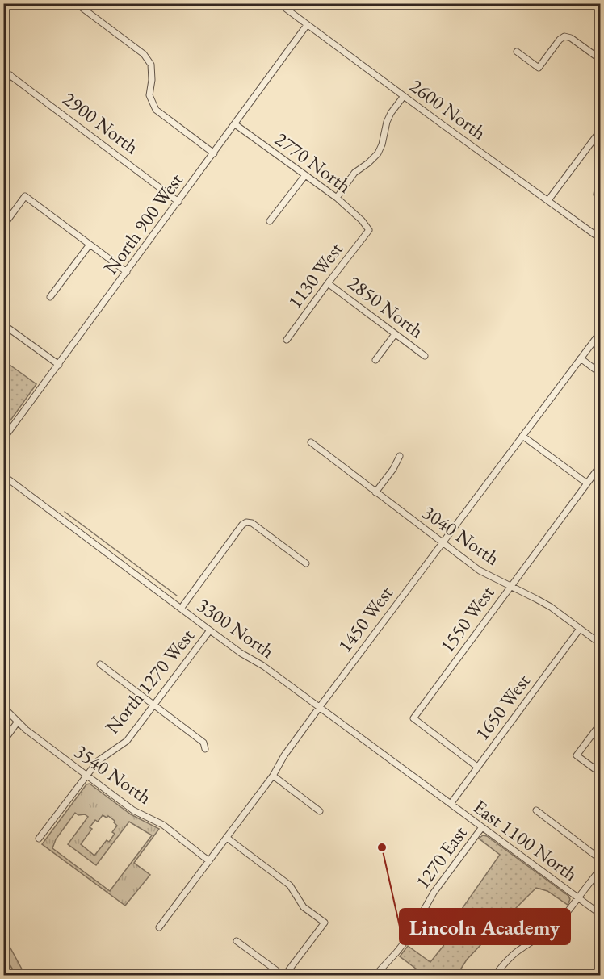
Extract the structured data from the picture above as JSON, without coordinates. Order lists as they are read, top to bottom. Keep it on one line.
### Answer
{"streets":{"street":["2600 North","2900 North","2770 North","North 900 West","1130 West","2850 North","3040 North","1450 West","1550 West","3300 North","North 1270 West","1650 West","3540 North","East 1100 North","1270 East"]},"crossings":[["2600 North","North 900 West"],["2900 North","North 900 West"],["2770 North","North 900 West"],["2770 North","1130 West"],["1130 West","2850 North"],["3040 North","1450 West"],["3040 North","1550 West"],["3040 North","1650 West"],["1450 West","3300 North"],["1450 West","3540 North"],["1550 West","1650 West"],["3300 North","North 1270 West"],["3300 North","1650 West"],["3300 North","East 1100 North"],["North 1270 West","3540 North"],["1650 West","East 1100 North"],["East 1100 North","1270 East"]],"places":["Lincoln Academy"]}
